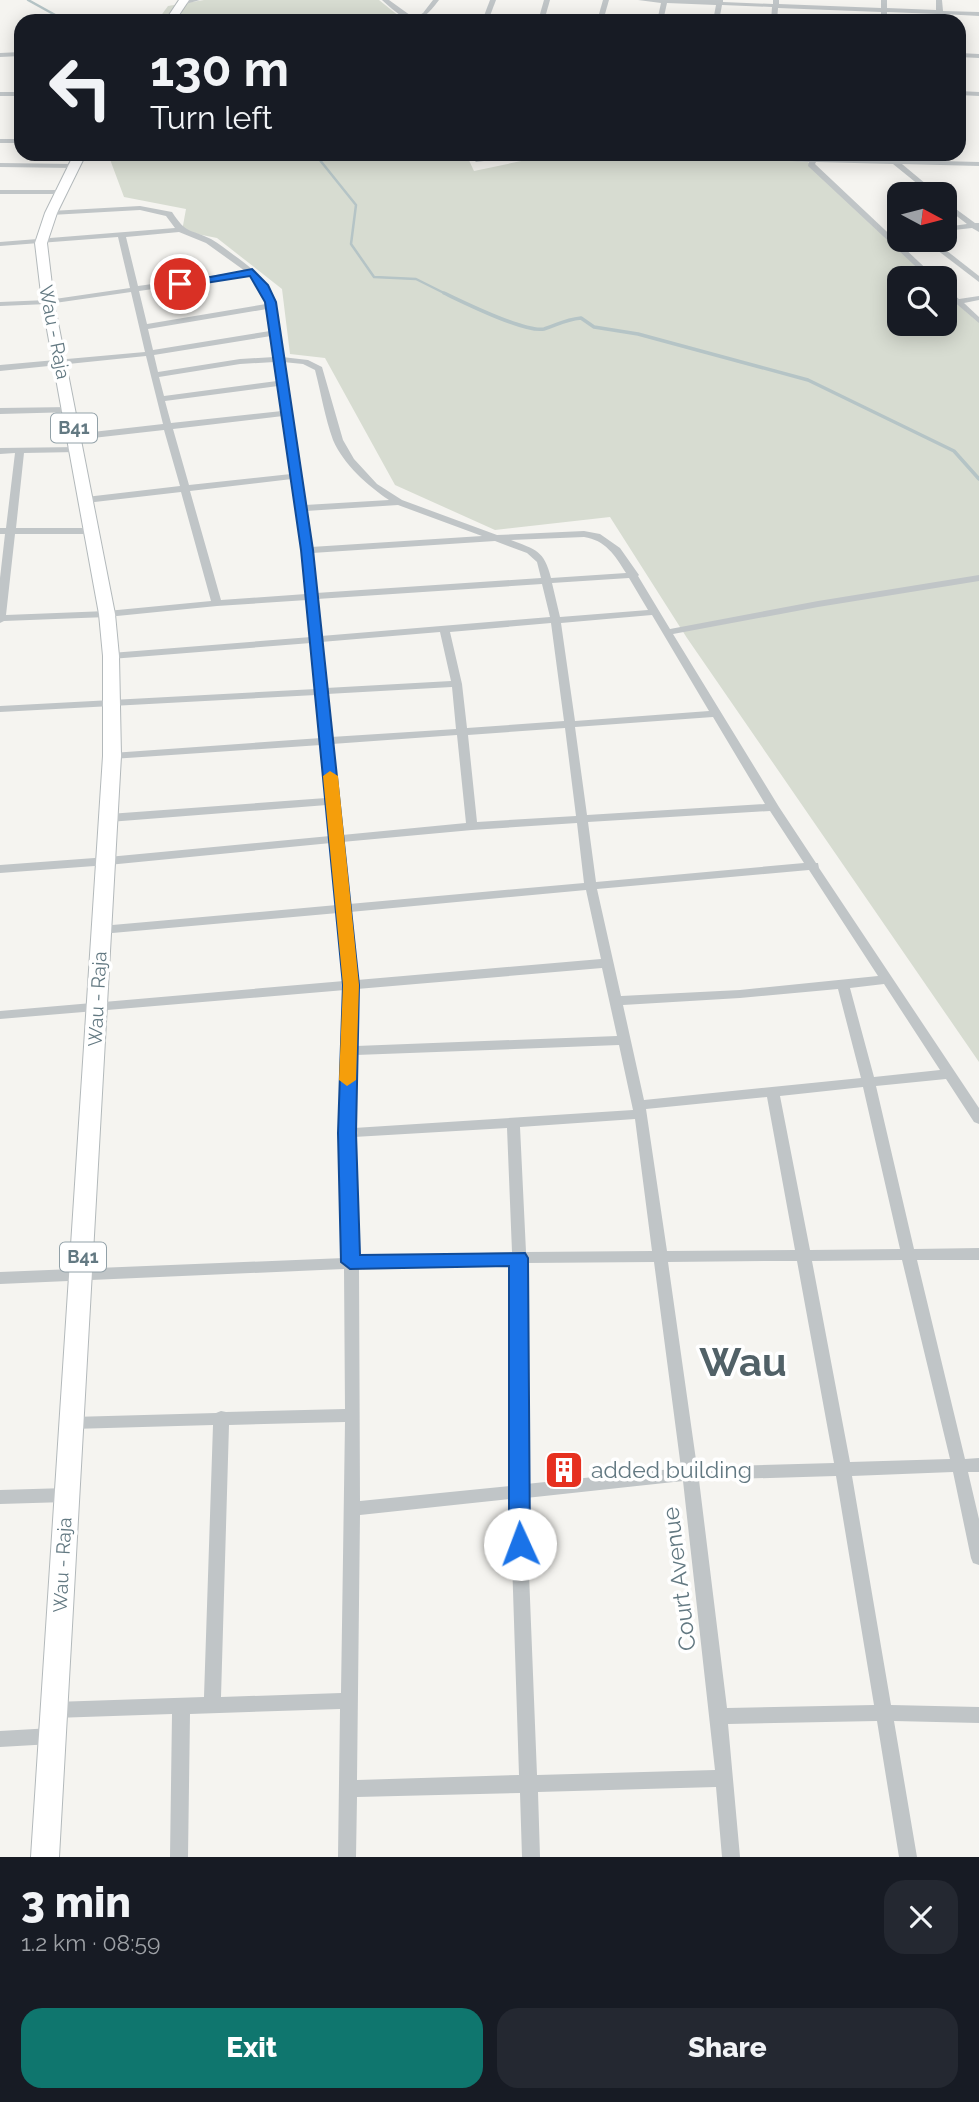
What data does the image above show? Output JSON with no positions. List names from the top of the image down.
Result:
{
  "streets": {
    "main road": ["Wau - Raja", "B41"],
    "street": ["Court Avenue"]
  },
  "districts": ["Wau"],
  "places": {
    "building": ["added building"]
  },
  "north": "right",
  "page": {
    "turn": ["130 m", "Turn left"],
    "heading": ["3 min", "1.2 km · 08:59"],
    "buttons": ["Exit", "Share"]
  }
}
